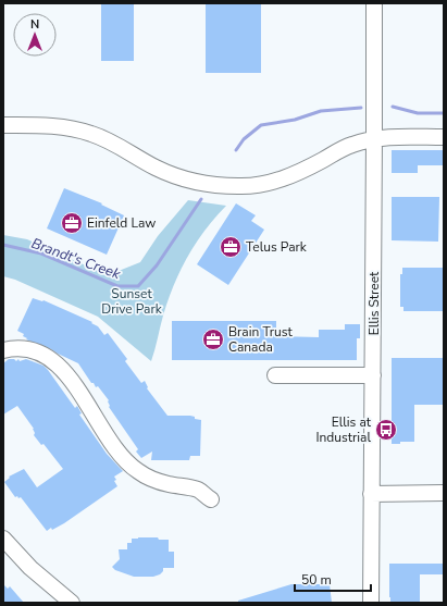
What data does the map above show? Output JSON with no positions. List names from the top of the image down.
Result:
{
  "streets": {
    "street": ["Ellis Street"]
  },
  "water": ["Brandt's Creek"],
  "parks": ["Sunset Drive Park"],
  "places": {
    "office": ["Einfeld Law", "Telus Park", "Brain Trust Canada"],
    "bus stop": ["Ellis at Industrial"]
  },
  "scale_bar": "50 m",
  "north": "top"
}
